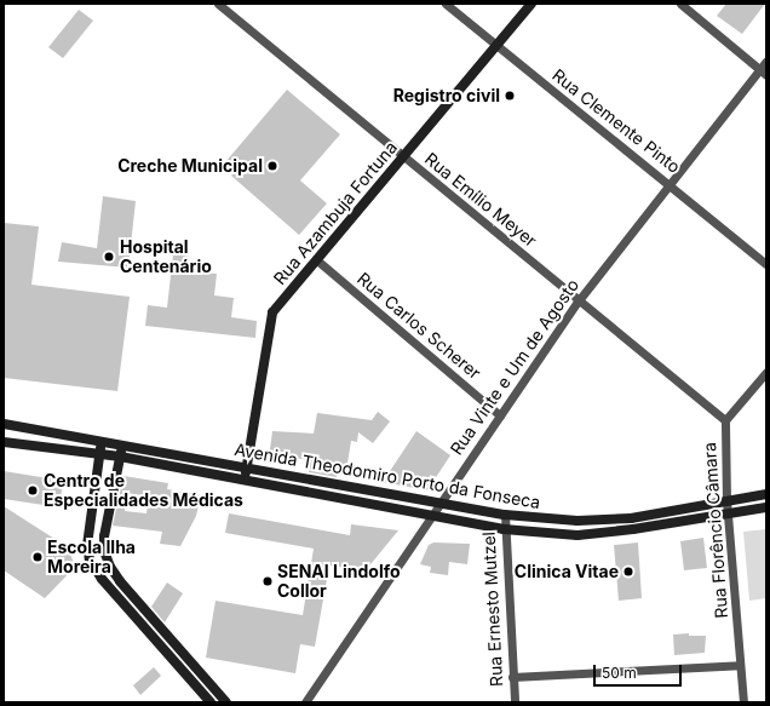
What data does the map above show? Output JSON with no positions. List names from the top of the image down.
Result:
{
  "streets": {
    "main road": ["Rua Azambuja Fortuna", "Avenida Theodomiro Porto da Fonseca"],
    "street": [
      "Rua Clemente Pinto",
      "Rua Emílio Meyer",
      "Rua Carlos Scherer",
      "Rua Vinte e Um de Agosto",
      "Rua Florêncio Câmara",
      "Rua Ernesto Mutzel"
    ]
  },
  "crossings": [
    ["Rua Clemente Pinto", "Rua Azambuja Fortuna"],
    ["Rua Clemente Pinto", "Rua Vinte e Um de Agosto"],
    ["Rua Emílio Meyer", "Rua Azambuja Fortuna"],
    ["Rua Emílio Meyer", "Rua Vinte e Um de Agosto"],
    ["Rua Emílio Meyer", "Rua Florêncio Câmara"],
    ["Rua Azambuja Fortuna", "Rua Carlos Scherer"],
    ["Rua Azambuja Fortuna", "Avenida Theodomiro Porto da Fonseca"],
    ["Rua Carlos Scherer", "Rua Vinte e Um de Agosto"],
    ["Rua Vinte e Um de Agosto", "Avenida Theodomiro Porto da Fonseca"],
    ["Avenida Theodomiro Porto da Fonseca", "Rua Florêncio Câmara"],
    ["Avenida Theodomiro Porto da Fonseca", "Rua Ernesto Mutzel"]
  ],
  "places": [
    "Registro civil",
    "Creche Municipal",
    "Hospital Centenário",
    "Centro de Especialidades Médicas",
    "Escola Ilha Moreira",
    "Clinica Vitae",
    "SENAI Lindolfo Collor"
  ],
  "scale_bar": "50 m"
}
